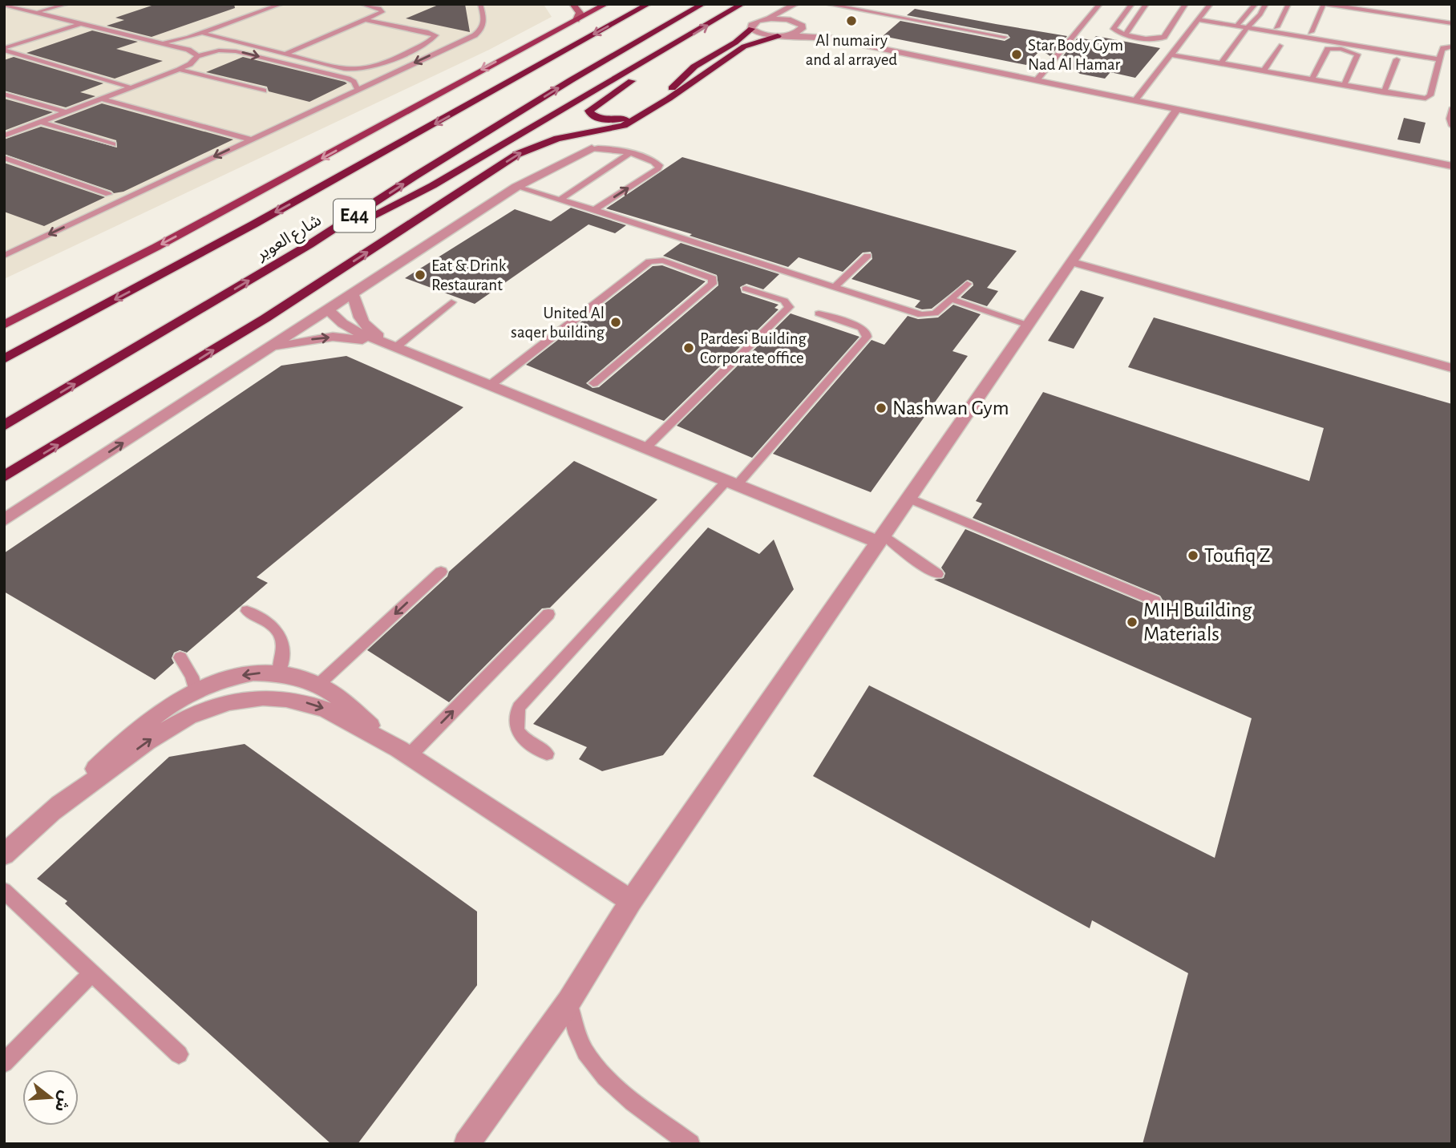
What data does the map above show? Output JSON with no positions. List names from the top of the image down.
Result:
{
  "streets": {
    "highway": ["E44", "شارع العوير"]
  },
  "places": [
    "Al numairy and al arrayed",
    "Star Body Gym Nad Al Hamar",
    "Eat & Drink Restaurant",
    "United Al saqer building",
    "Pardesi Building Corporate office",
    "Nashwan Gym",
    "Toufiq Z",
    "MIH Building Materials"
  ],
  "north": "right"
}
